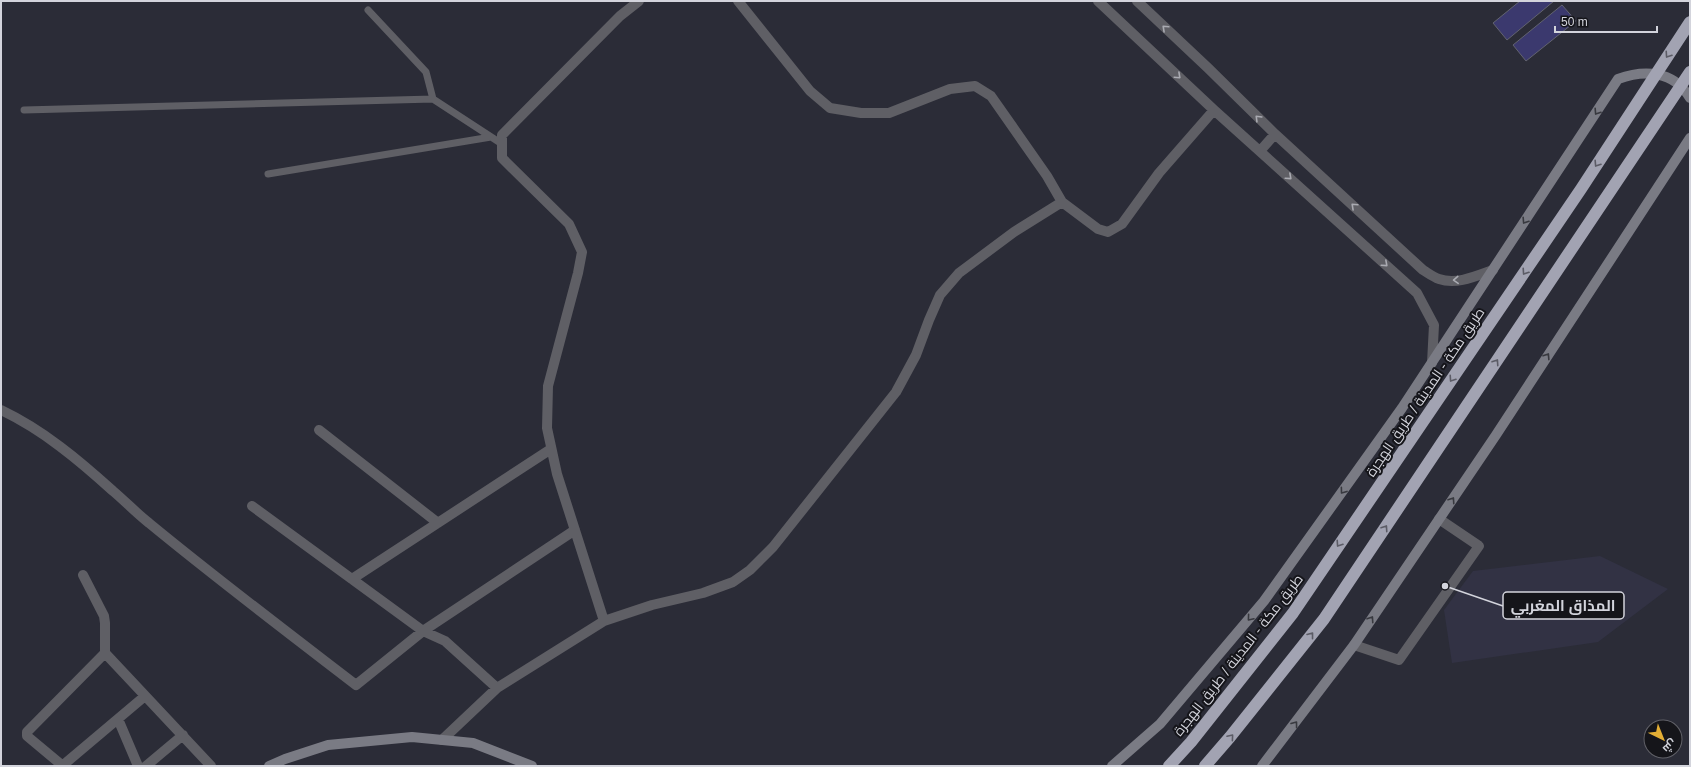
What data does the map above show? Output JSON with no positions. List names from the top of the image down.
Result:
{
  "streets": {
    "highway": ["طريق مكة - المدينة / طريق الهجرة"]
  },
  "places": ["المذاق المغربي"],
  "scale_bar": "50 m",
  "north": "bottom right"
}
